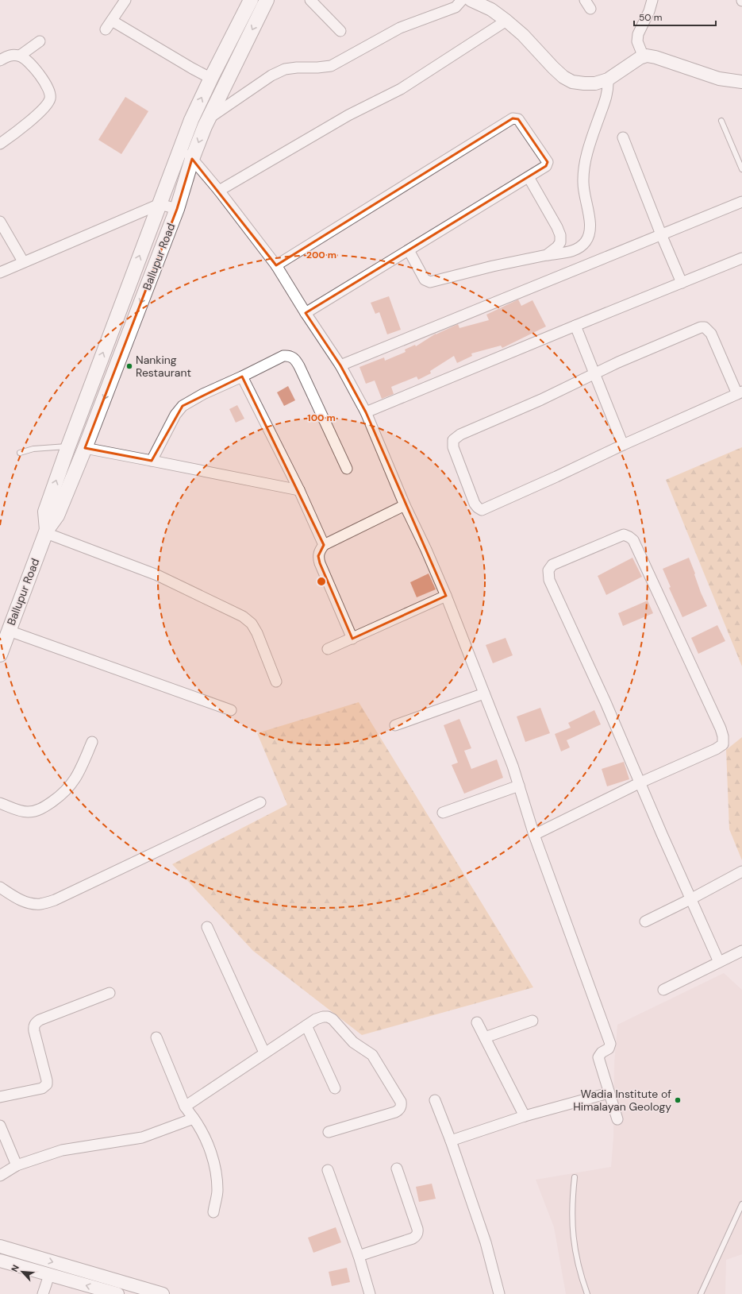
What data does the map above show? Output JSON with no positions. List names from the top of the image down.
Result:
{
  "streets": {
    "main road": ["Ballupur Road"]
  },
  "places": ["Nanking Restaurant", "Wadia Institute of Himalayan Geology"],
  "scale_bar": "50 m",
  "north": "top left",
  "rings": ["200 m", "100 m"]
}
